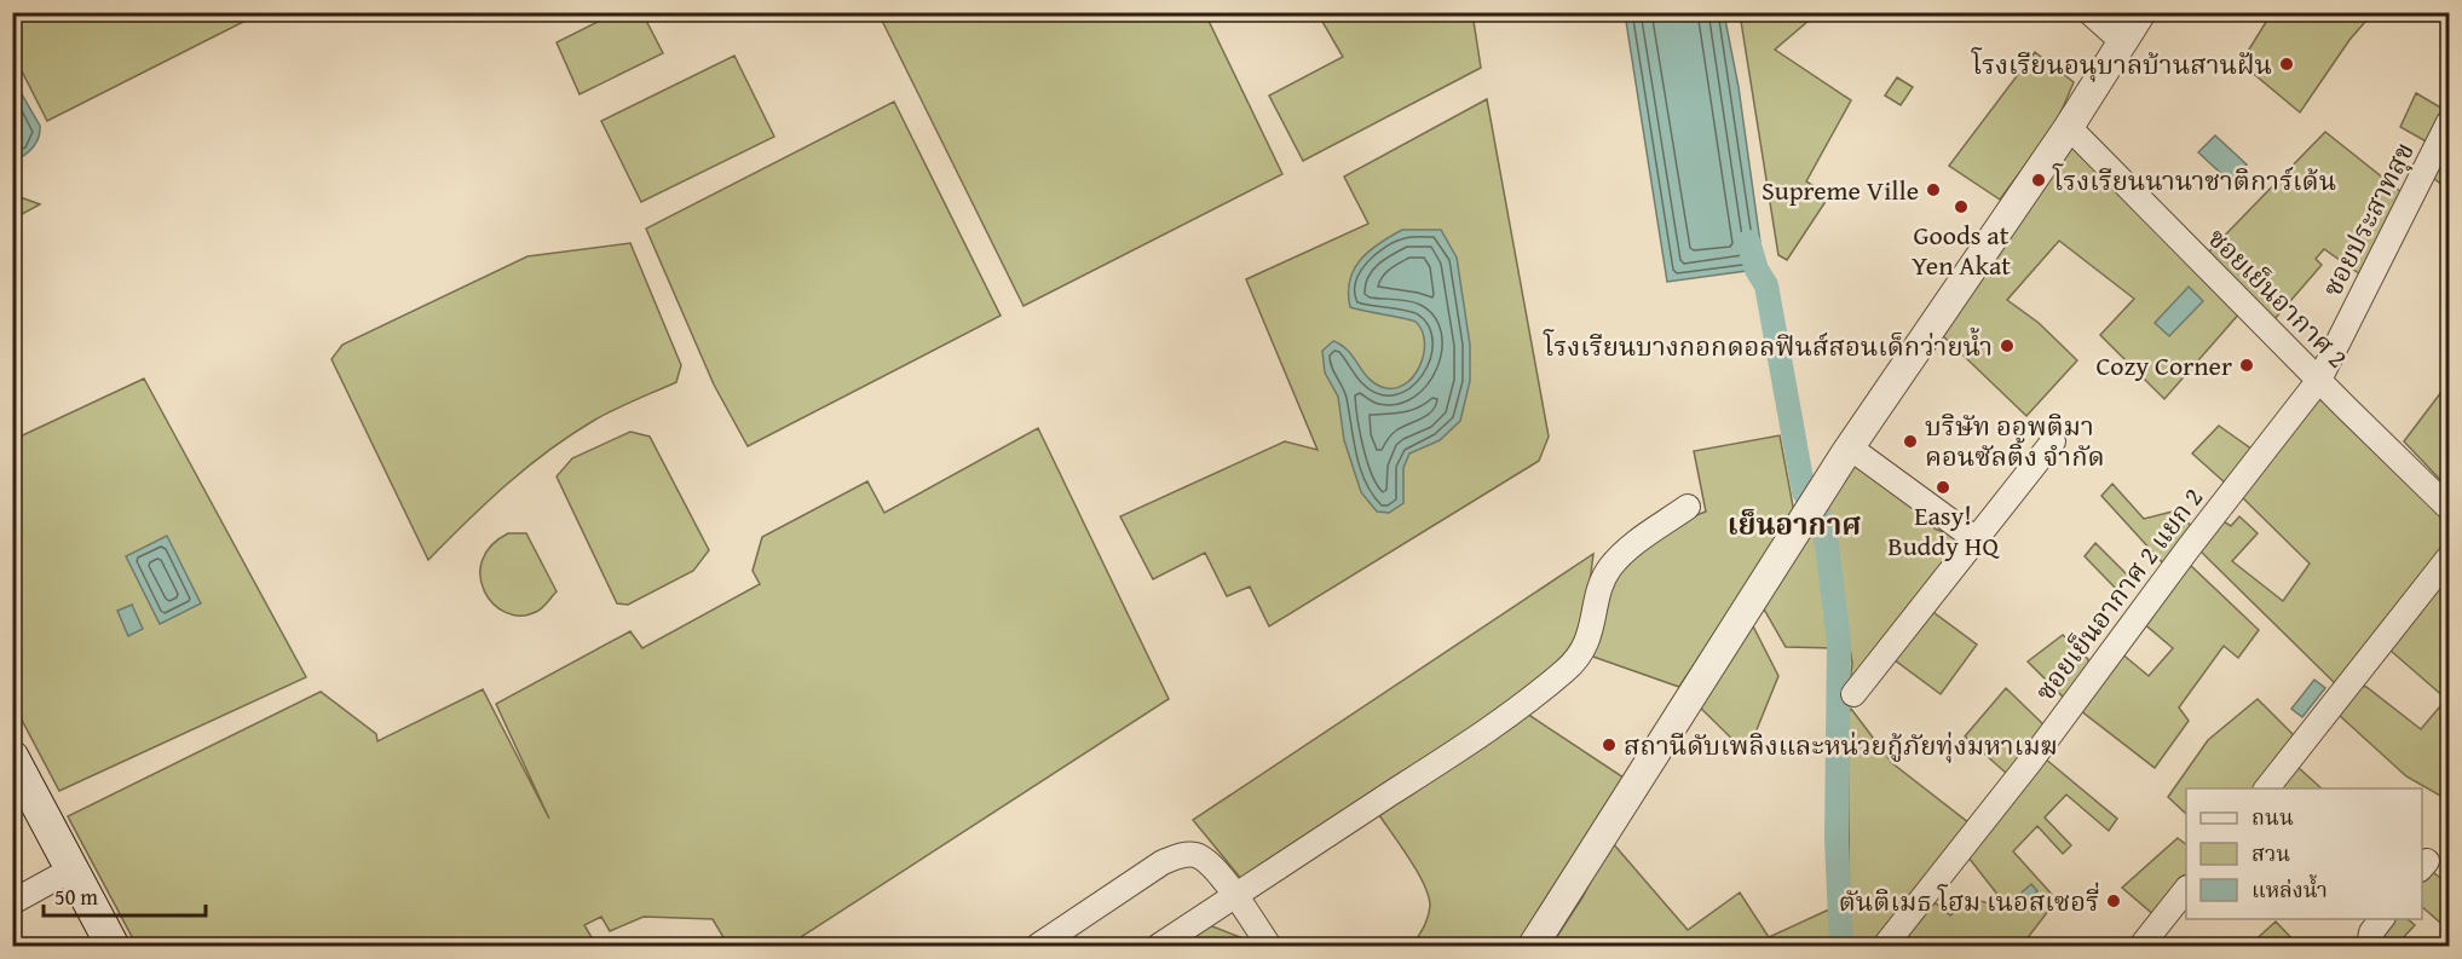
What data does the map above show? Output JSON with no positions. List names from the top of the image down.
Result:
{
  "streets": {
    "street": ["ซอยประสาทสุข", "ซอยเย็นอากาศ 2", "ซอยเย็นอากาศ 2 แยก 2"]
  },
  "crossings": [
    ["ซอยประสาทสุข", "ซอยเย็นอากาศ 2"],
    ["ซอยประสาทสุข", "ซอยเย็นอากาศ 2 แยก 2"],
    ["ซอยเย็นอากาศ 2", "ซอยเย็นอากาศ 2 แยก 2"]
  ],
  "districts": ["เย็นอากาศ"],
  "places": [
    "โรงเรียนอนุบาลบ้านสานฝัน",
    "โรงเรียนนานาชาติการ์เด้น",
    "Supreme Ville",
    "Goods at Yen Akat",
    "โรงเรียนบางกอกดอลฟินส์สอนเด็กว่ายน้ำ",
    "Cozy Corner",
    "บริษัท ออพติมา คอนซัลติ้ง จำกัด",
    "Easy! Buddy HQ",
    "สถานีดับเพลิงและหน่วยกู้ภัยทุ่งมหาเมฆ",
    "ตันติเมธ โฮม เนอสเซอรี่"
  ],
  "legend": ["ถนน", "สวน", "แหล่งน้ำ"],
  "scale_bar": "50 m"
}
